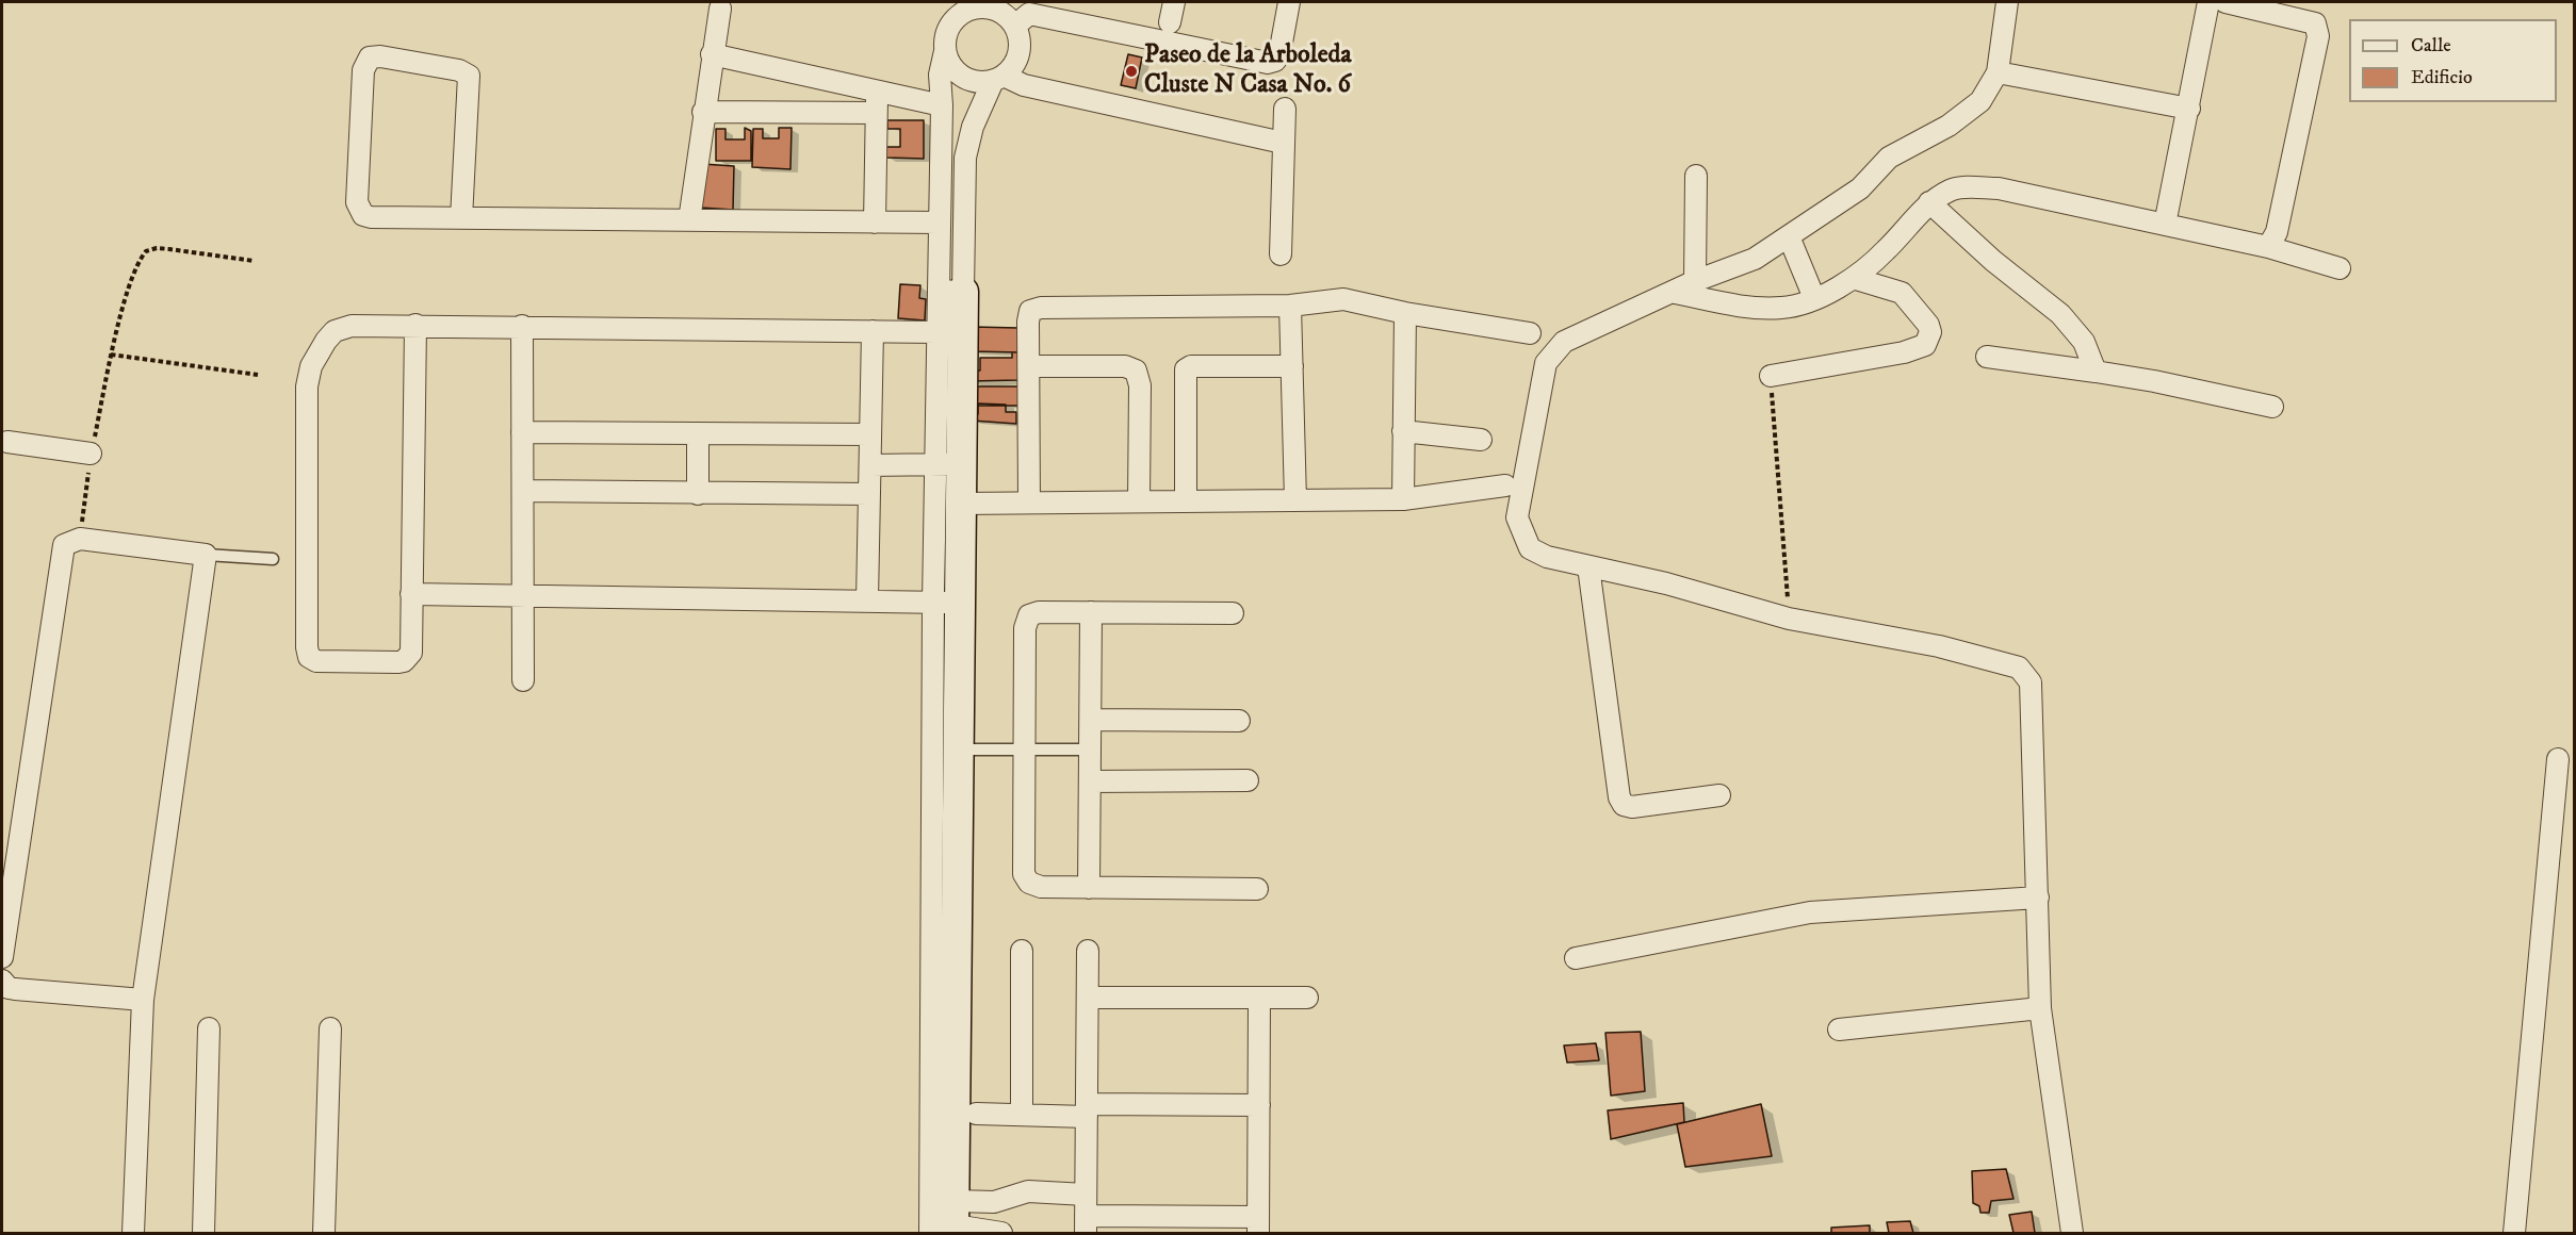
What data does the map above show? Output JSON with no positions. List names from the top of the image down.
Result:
{
  "places": ["Paseo de la Arboleda Cluste N Casa No. 6"],
  "legend": ["Calle", "Edificio"]
}
